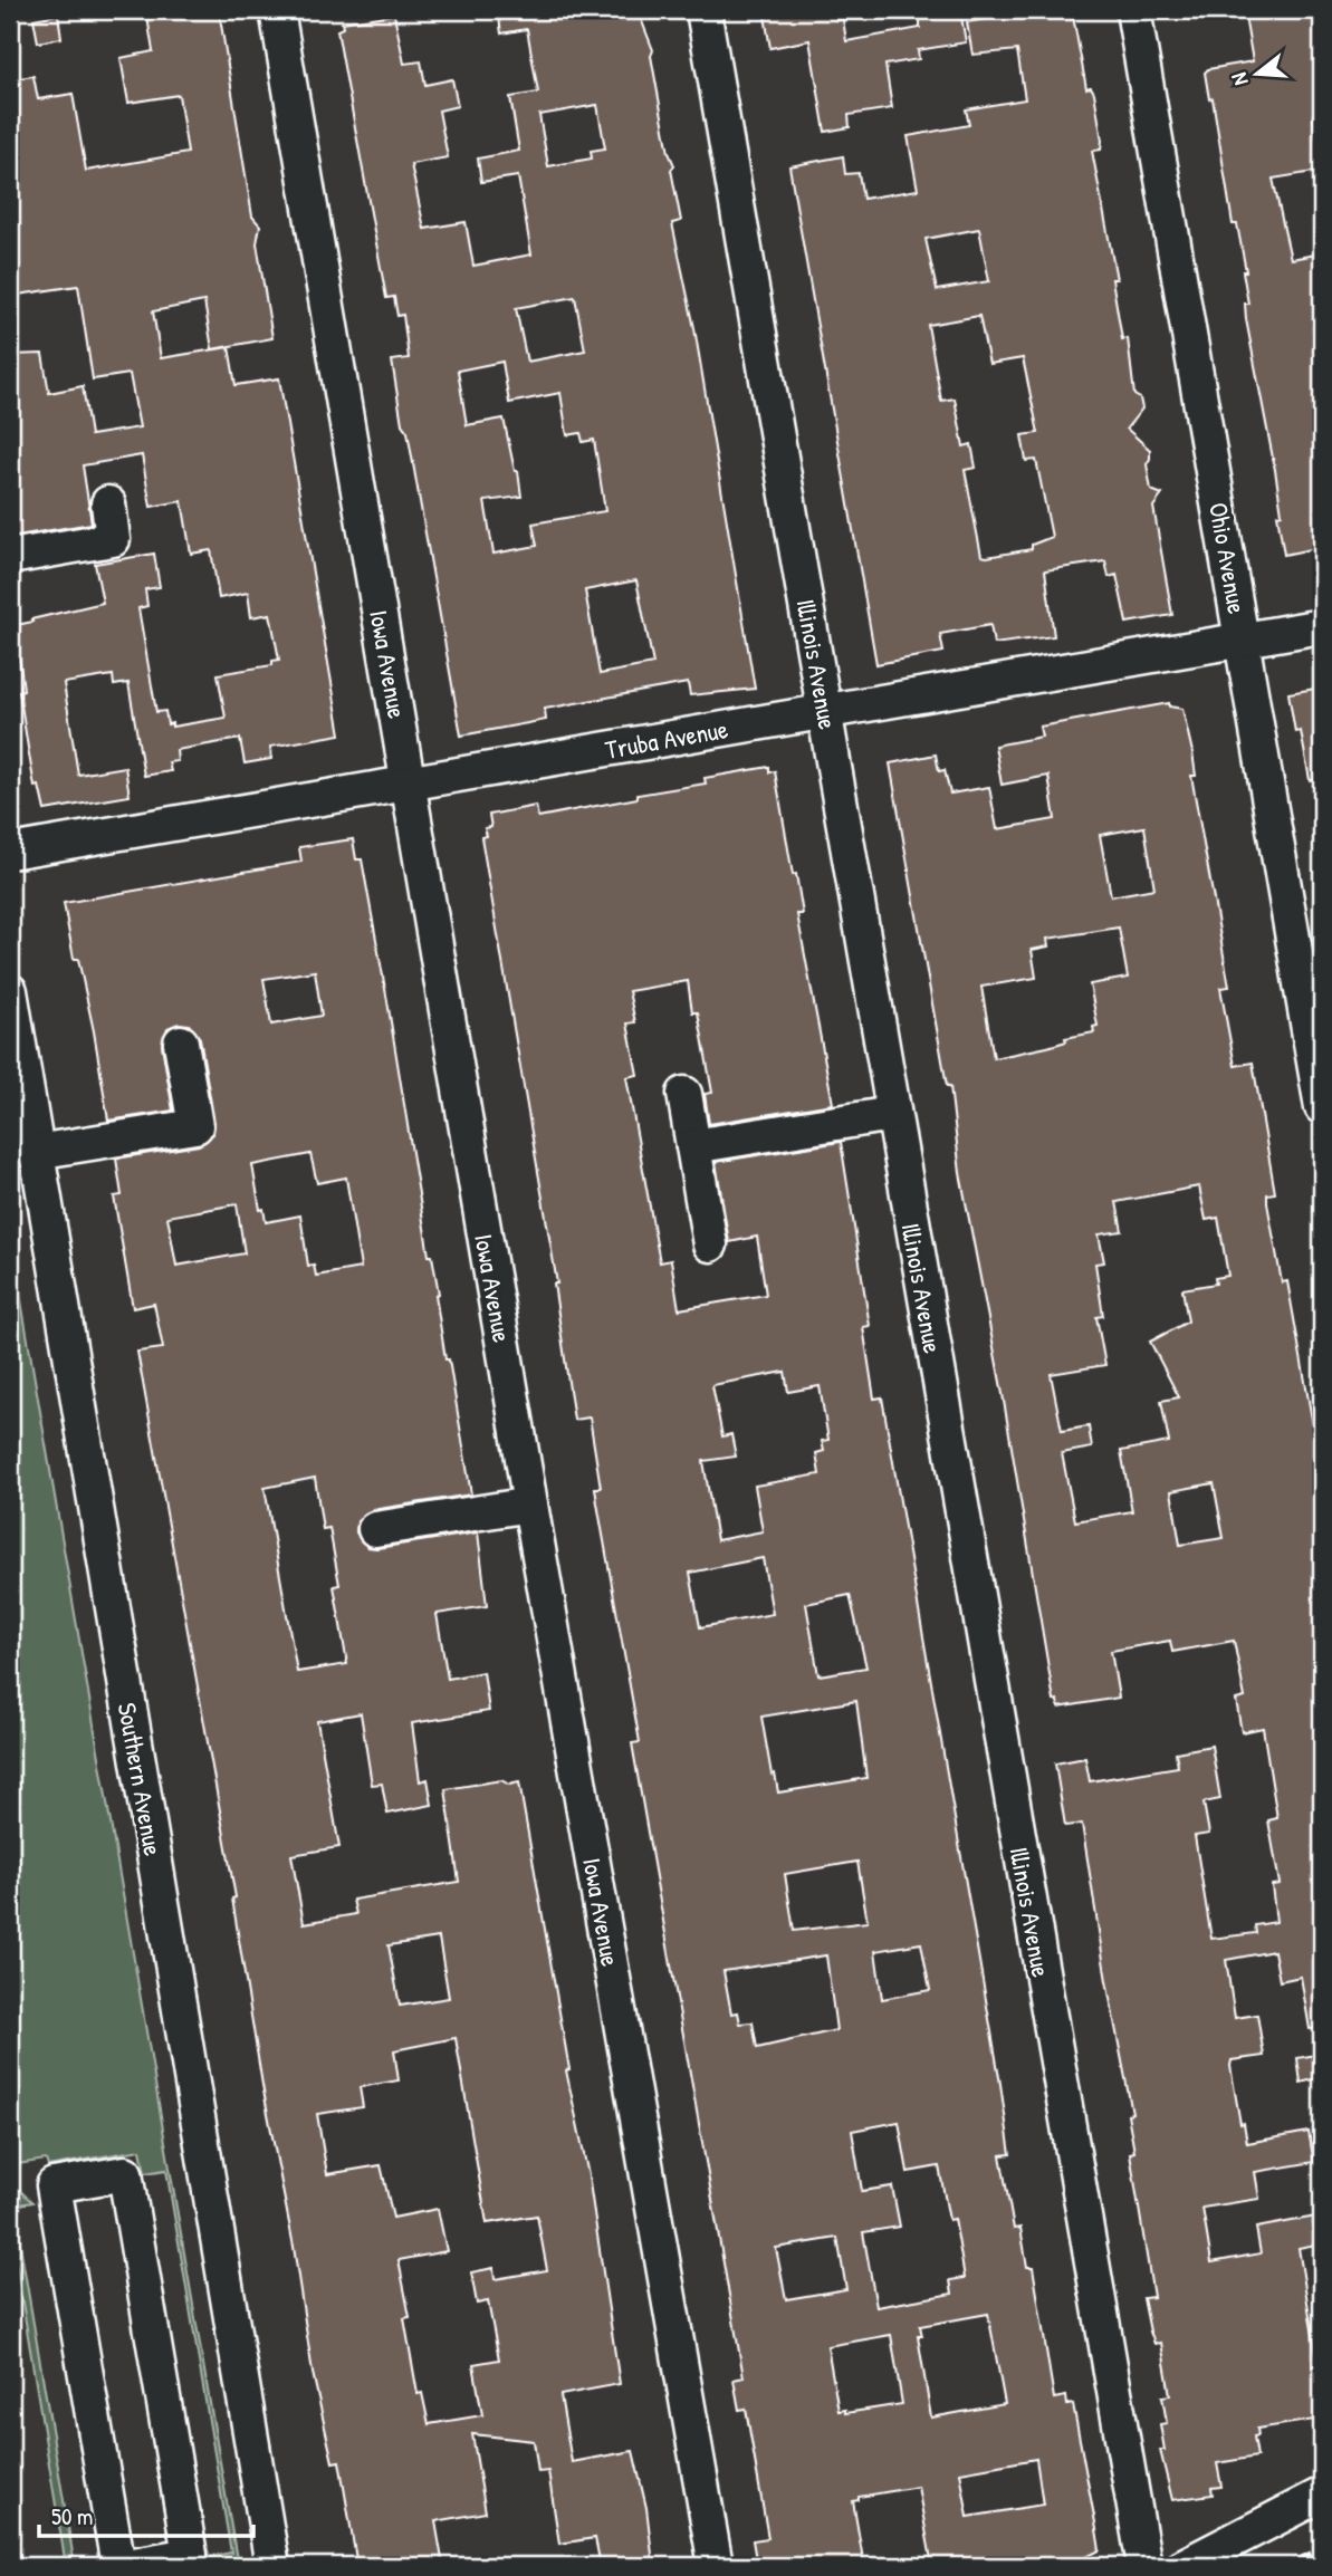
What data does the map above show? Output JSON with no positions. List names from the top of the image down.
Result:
{
  "streets": {
    "street": [
      "Ohio Avenue",
      "Iowa Avenue",
      "Illinois Avenue",
      "Truba Avenue",
      "Southern Avenue"
    ]
  },
  "crossings": [
    ["Ohio Avenue", "Truba Avenue"],
    ["Iowa Avenue", "Truba Avenue"],
    ["Illinois Avenue", "Truba Avenue"]
  ],
  "scale_bar": "50 m",
  "north": "left"
}
